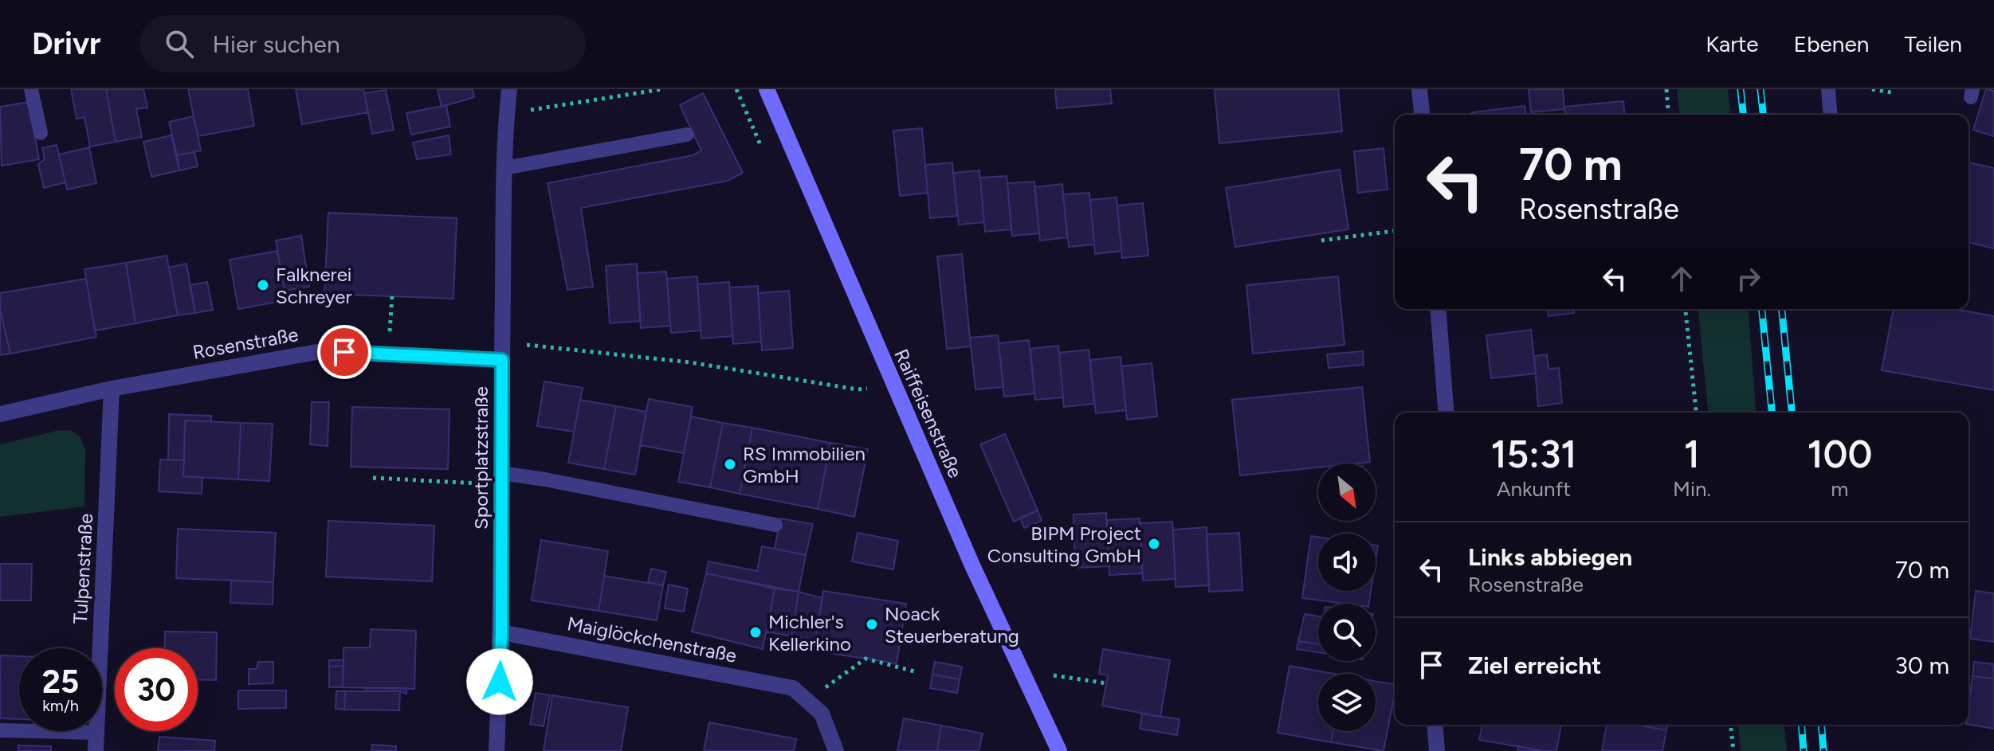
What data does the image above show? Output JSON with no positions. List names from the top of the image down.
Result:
{
  "streets": {
    "street": [
      "Rosenstraße",
      "Raiffeisenstraße",
      "Sportplatzstraße",
      "Tulpenstraße",
      "Maiglöckchenstraße"
    ]
  },
  "crossings": [
    ["Rosenstraße", "Sportplatzstraße"],
    ["Rosenstraße", "Tulpenstraße"],
    ["Sportplatzstraße", "Maiglöckchenstraße"]
  ],
  "places": [
    "Falknerei Schreyer",
    "RS Immobilien GmbH",
    "BIPM Project Consulting GmbH",
    "Noack Steuerberatung",
    "Michler's Kellerkino"
  ],
  "north": "bottom right",
  "page": {
    "header": "Drivr",
    "search": "Hier suchen",
    "nav": ["Karte", "Ebenen", "Teilen"],
    "turn": ["70 m", "Rosenstraße"],
    "eta": [
      "15:31",
      "Ankunft",
      "1",
      "Min.",
      "100",
      "m"
    ],
    "list": [
      {
        "name": "Links abbiegen",
        "note": "Rosenstraße",
        "value": "70 m"
      },
      {
        "name": "Ziel erreicht",
        "value": "30 m"
      }
    ],
    "speed": "25 km/h",
    "limit": "30"
  }
}
